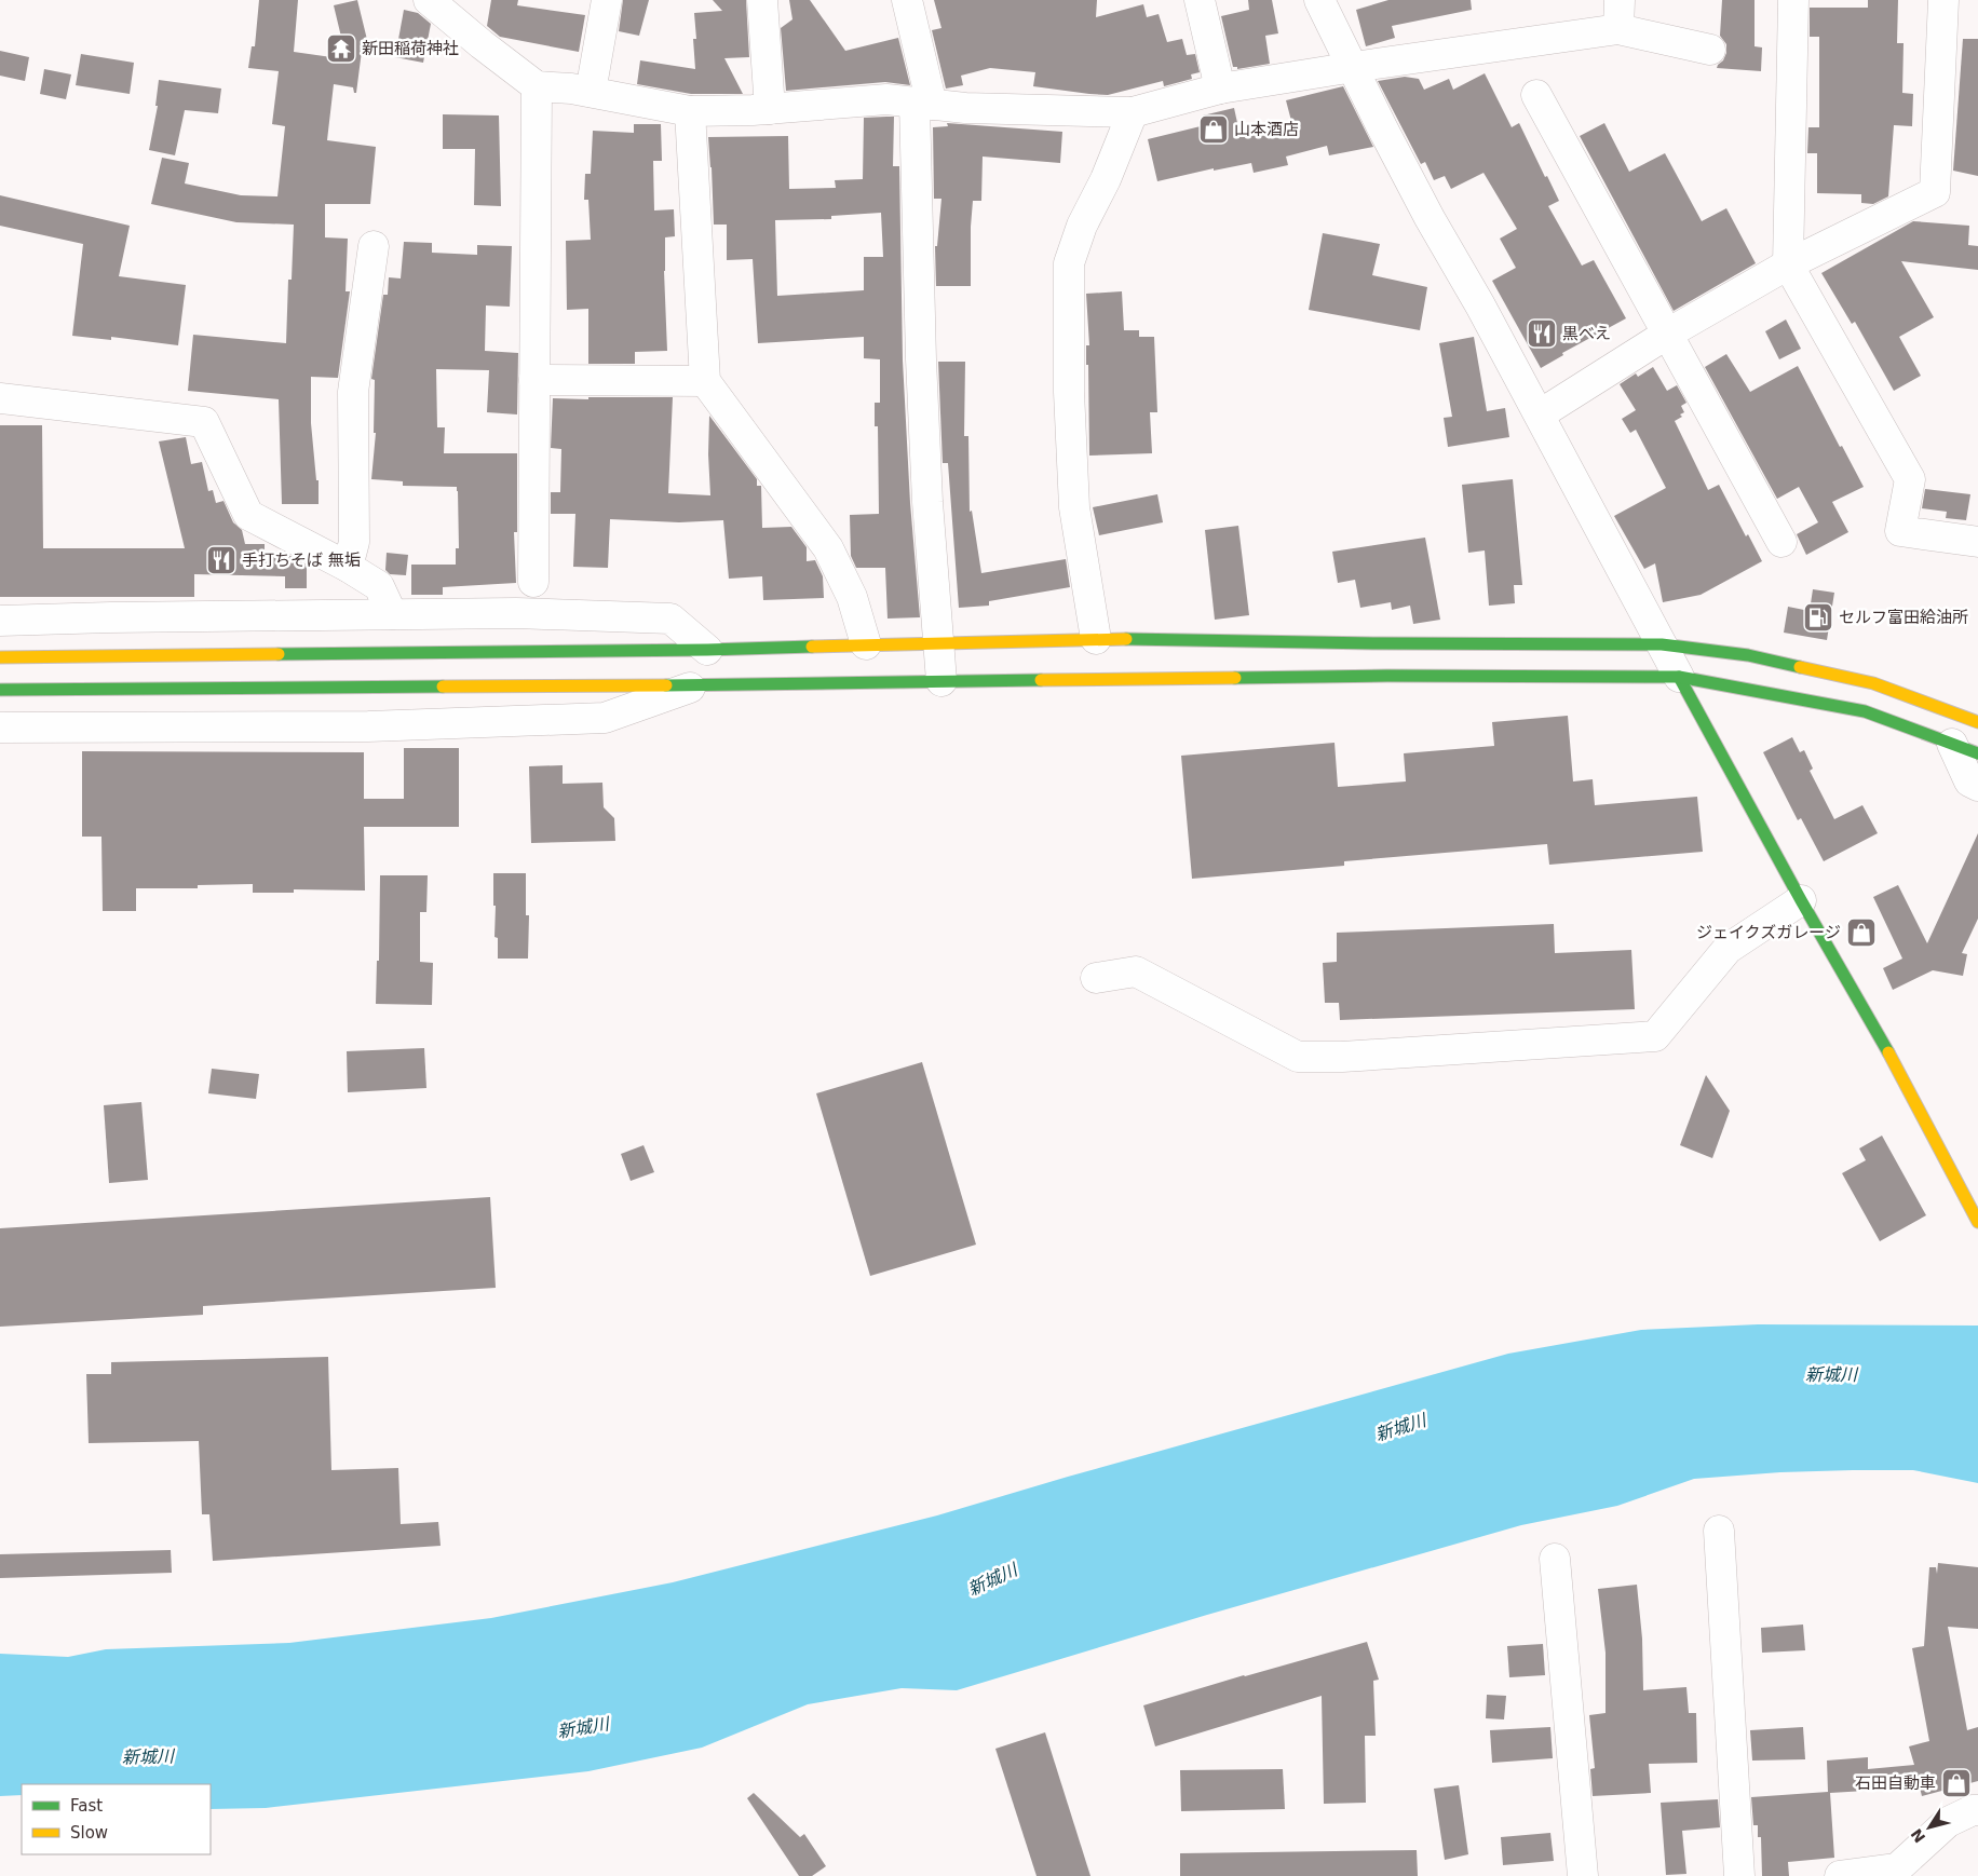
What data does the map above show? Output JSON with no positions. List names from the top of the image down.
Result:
{
  "water": ["新城川"],
  "places": {
    "temple": ["新田稲荷神社"],
    "shop": ["山本酒店", "ジェイクズガレージ", "石田自動車"],
    "restaurant": ["黒べえ", "手打ちそば 無垢"],
    "fuel station": ["セルフ富田給油所"]
  },
  "legend": ["Fast", "Slow"],
  "north": "bottom left"
}
